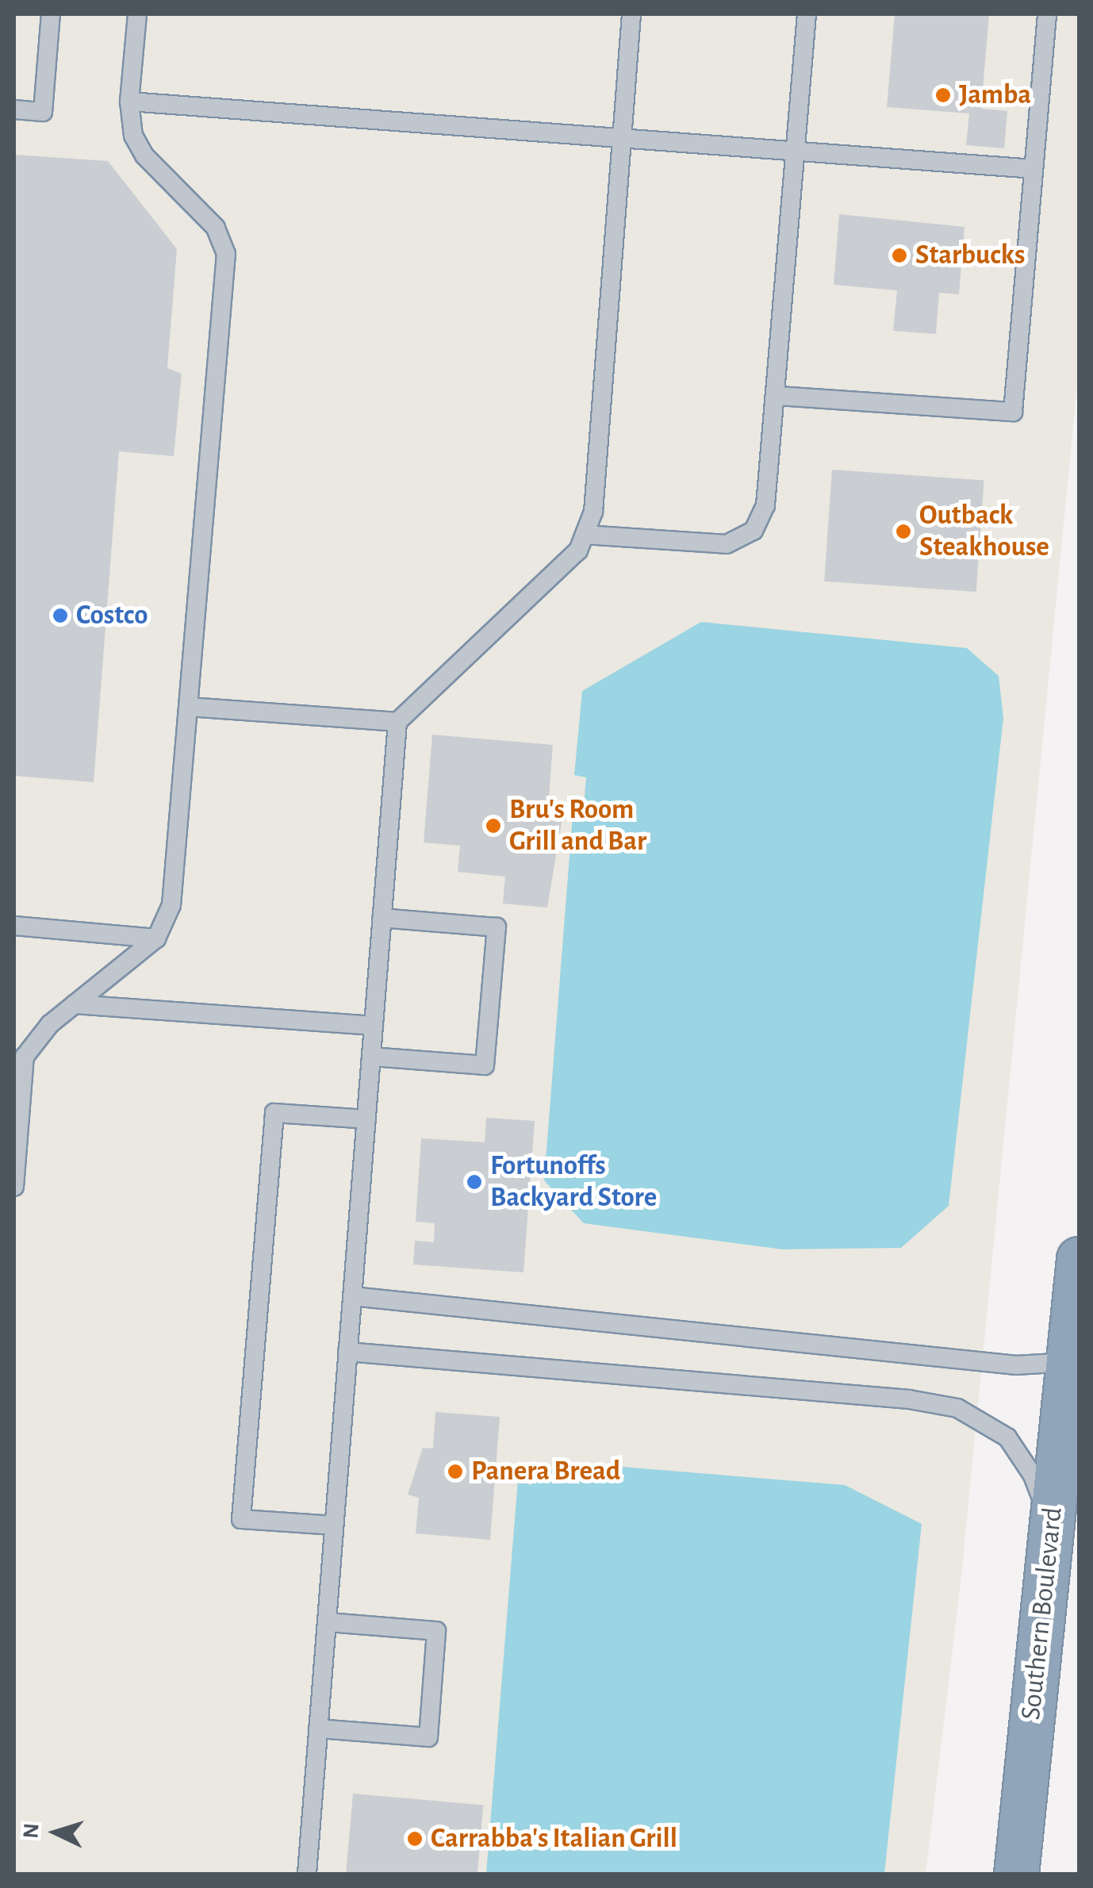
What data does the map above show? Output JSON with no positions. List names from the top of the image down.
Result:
{
  "streets": {
    "highway": ["Southern Boulevard"]
  },
  "places": [
    "Jamba",
    "Starbucks",
    "Outback Steakhouse",
    "Costco",
    "Bru's Room Grill and Bar",
    "Fortunoffs Backyard Store",
    "Panera Bread",
    "Carrabba's Italian Grill"
  ],
  "north": "left"
}
